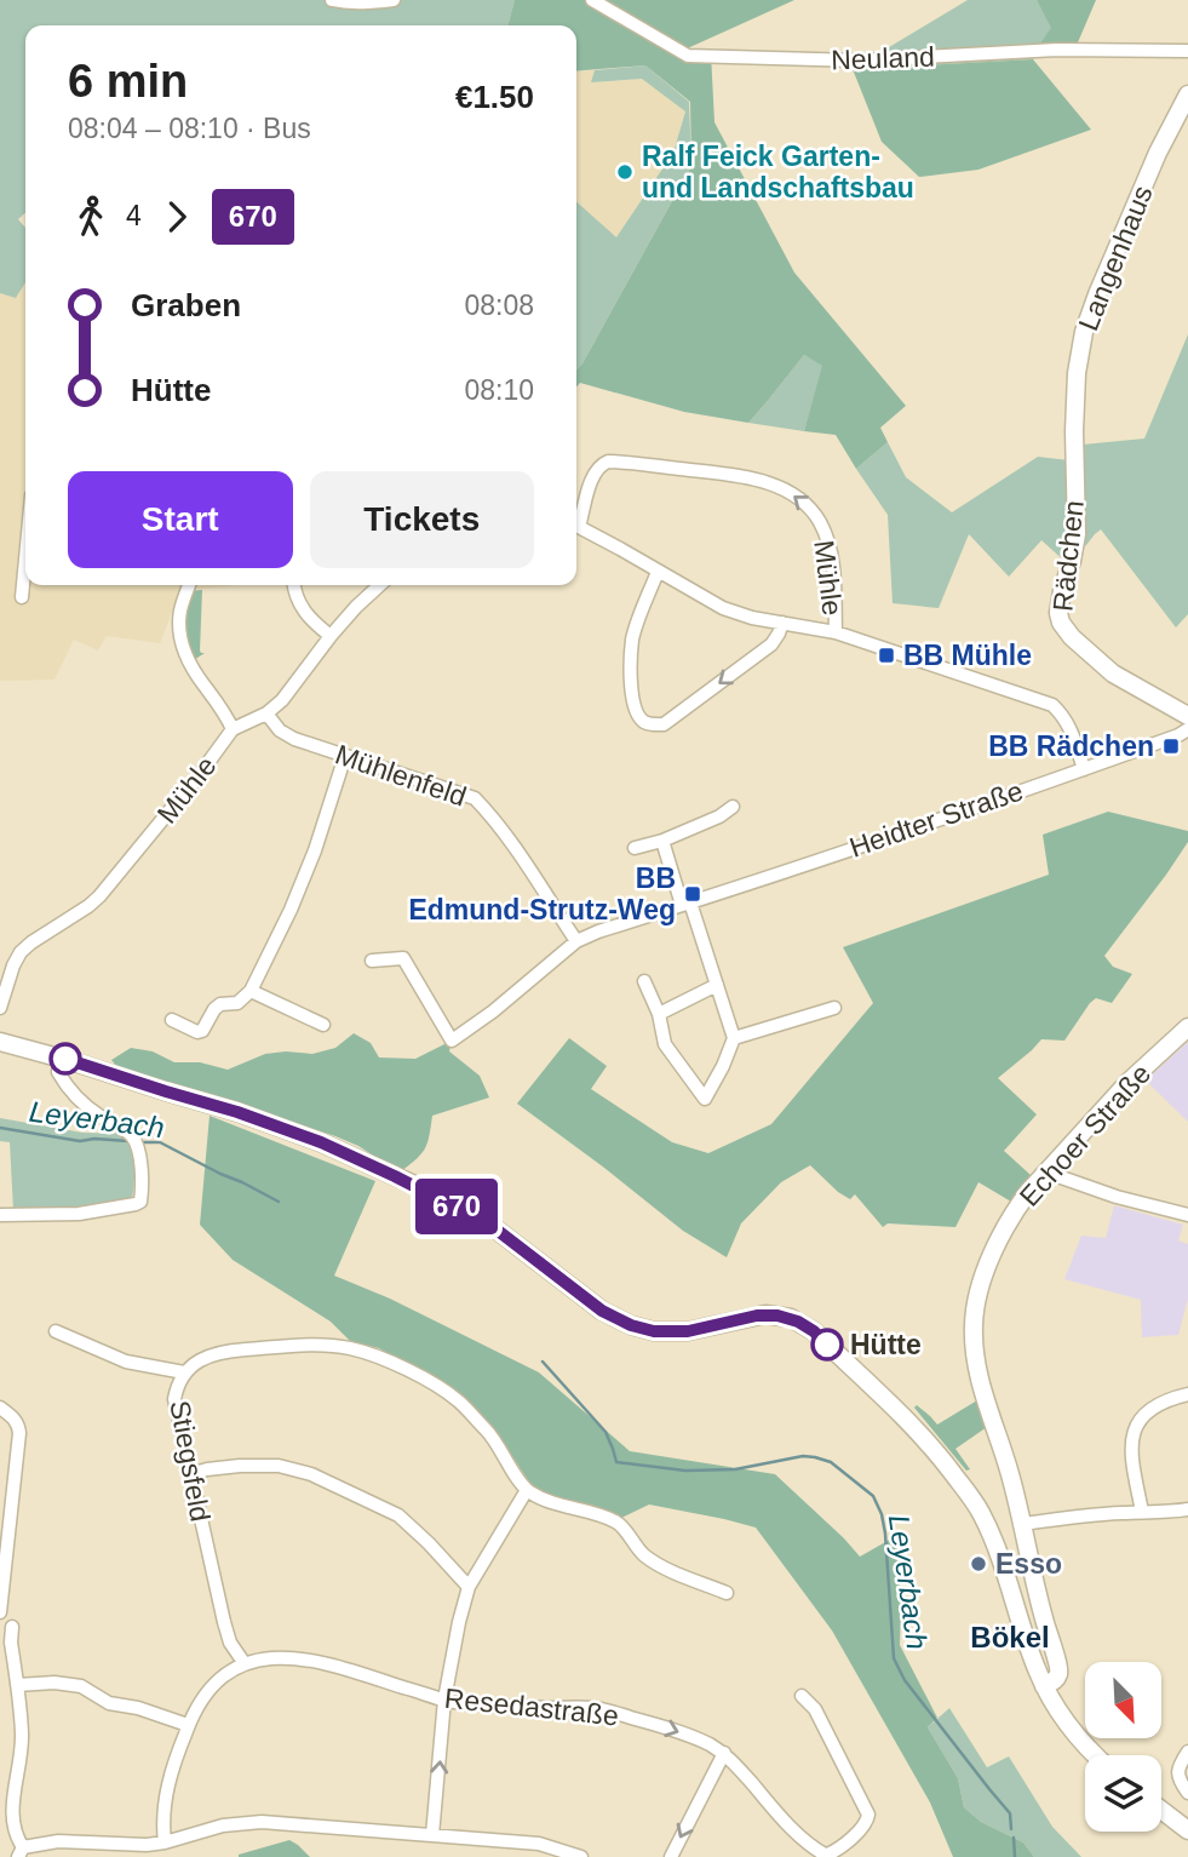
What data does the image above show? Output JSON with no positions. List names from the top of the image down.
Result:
{
  "streets": {
    "main road": ["Langenhaus", "Rädchen", "Echoer Straße"],
    "street": [
      "Neuland",
      "Mühle",
      "Mühlenfeld",
      "Heidter Straße",
      "Stiegsfeld",
      "Resedastraße"
    ]
  },
  "crossings": [
    ["Langenhaus", "Rädchen"],
    ["Mühle", "Mühlenfeld"],
    ["Mühle", "Heidter Straße"],
    ["Mühlenfeld", "Heidter Straße"],
    ["Stiegsfeld", "Resedastraße"]
  ],
  "one_way": ["Resedastraße"],
  "districts": ["Bökel"],
  "water": ["Leyerbach"],
  "places": {
    "other": ["Ralf Feick Garten- und Landschaftsbau", "Hütte", "Esso"],
    "transit": ["BB Mühle", "BB Rädchen", "BB Edmund-Strutz-Weg"]
  },
  "lines": ["bus line 670"],
  "north": "bottom right",
  "page": {
    "on_map": "670",
    "heading": ["6 min", "08:04 – 08:10 · Bus", "€1.50"],
    "legs": ["4", "670"],
    "list": [
      {
        "name": "Graben",
        "value": "08:08"
      },
      {
        "name": "Hütte",
        "value": "08:10"
      }
    ],
    "buttons": ["Start", "Tickets"]
  }
}
